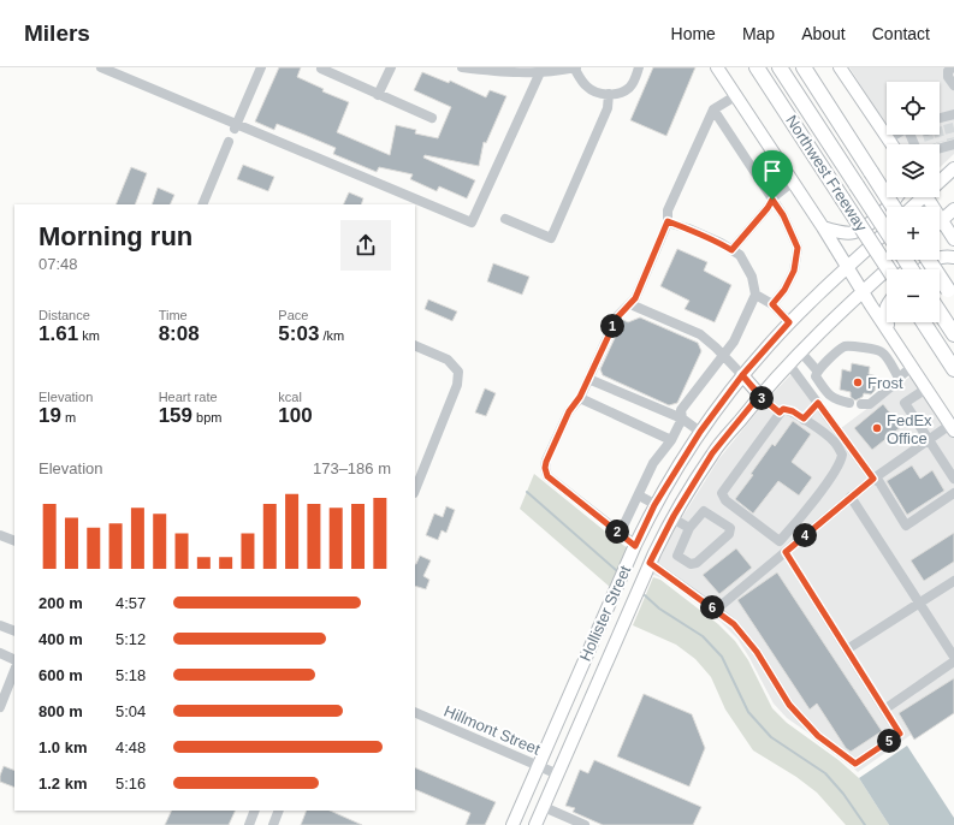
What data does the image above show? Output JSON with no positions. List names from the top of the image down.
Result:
{
  "streets": {
    "highway": ["Northwest Freeway"],
    "main road": ["Hollister Street"],
    "street": ["Hillmont Street"]
  },
  "crossings": [
    ["Hollister Street", "Hillmont Street"]
  ],
  "places": ["Frost", "FedEx Office"],
  "page": {
    "header": "Milers",
    "nav": [
      "Home",
      "Map",
      "About",
      "Contact"
    ],
    "map_buttons": ["+", "−"],
    "heading": ["Morning run", "07:48"],
    "stats": [
      ["Distance", "1.61 km"],
      ["Time", "8:08"],
      ["Pace", "5:03 /km"],
      ["Elevation", "19 m"],
      ["Heart rate", "159 bpm"],
      ["kcal", "100"]
    ],
    "pins": [
      "1",
      "3",
      "2",
      "4",
      "6",
      "5"
    ],
    "chart": ["Elevation", "173–186 m"],
    "list": [
      {
        "name": "200 m",
        "note": "4:57"
      },
      {
        "name": "400 m",
        "note": "5:12"
      },
      {
        "name": "600 m",
        "note": "5:18"
      },
      {
        "name": "800 m",
        "note": "5:04"
      },
      {
        "name": "1.0 km",
        "note": "4:48"
      },
      {
        "name": "1.2 km",
        "note": "5:16"
      }
    ]
  }
}
